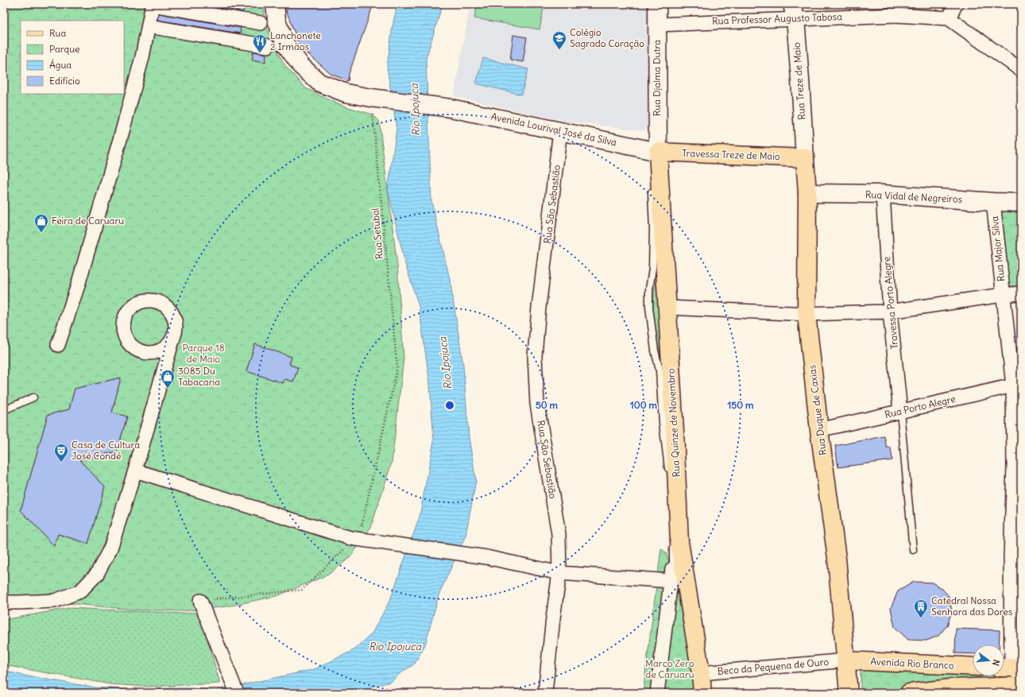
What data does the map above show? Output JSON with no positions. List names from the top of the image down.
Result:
{
  "streets": {
    "main road": [
      "Travessa Treze de Maio",
      "Rua Duque de Caxias",
      "Rua Quinze de Novembro",
      "Avenida Rio Branco"
    ],
    "street": [
      "Rua Professor Augusto Tabosa",
      "Rua Djalma Dutra",
      "Rua Treze de Maio",
      "Avenida Lourival José da Silva",
      "Rua Vidal de Negreiros",
      "Rua São Sebastião",
      "Rua Major Silva",
      "Travessa Porto Alegre",
      "Rua Porto Alegre",
      "Beco da Pequena de Ouro"
    ],
    "path": ["Rua Setubal"]
  },
  "crossings": [
    ["Rua Professor Augusto Tabosa", "Rua Djalma Dutra"],
    ["Rua Professor Augusto Tabosa", "Rua Treze de Maio"],
    ["Rua Djalma Dutra", "Avenida Lourival José da Silva"],
    ["Rua Djalma Dutra", "Travessa Treze de Maio"],
    ["Rua Djalma Dutra", "Rua Quinze de Novembro"],
    ["Rua Treze de Maio", "Travessa Treze de Maio"],
    ["Rua Treze de Maio", "Rua Duque de Caxias"],
    ["Avenida Lourival José da Silva", "Travessa Treze de Maio"],
    ["Avenida Lourival José da Silva", "Rua São Sebastião"],
    ["Avenida Lourival José da Silva", "Rua Setubal"],
    ["Avenida Lourival José da Silva", "Rua Quinze de Novembro"],
    ["Travessa Treze de Maio", "Rua Duque de Caxias"],
    ["Travessa Treze de Maio", "Rua Quinze de Novembro"],
    ["Rua Vidal de Negreiros", "Rua Major Silva"],
    ["Rua Vidal de Negreiros", "Travessa Porto Alegre"],
    ["Rua Vidal de Negreiros", "Rua Duque de Caxias"],
    ["Rua Major Silva", "Rua Porto Alegre"],
    ["Travessa Porto Alegre", "Rua Porto Alegre"],
    ["Rua Porto Alegre", "Rua Duque de Caxias"],
    ["Rua Duque de Caxias", "Avenida Rio Branco"],
    ["Rua Duque de Caxias", "Beco da Pequena de Ouro"],
    ["Rua Quinze de Novembro", "Beco da Pequena de Ouro"],
    ["Avenida Rio Branco", "Beco da Pequena de Ouro"]
  ],
  "water": ["Rio Ipojuca"],
  "parks": ["Parque 18 de Maio", "Marco Zero de Caruaru"],
  "places": {
    "school or university": ["Colégio Sagrado Coração"],
    "restaurant": ["Lanchonete 2 Irmãos"],
    "shop": ["Feira de Caruaru", "3085 Du Tabacaria"],
    "theatre": ["Casa de Cultura José Condé"],
    "building": ["Catedral Nossa Senhora das Dores"]
  },
  "legend": [
    "Rua",
    "Parque",
    "Água",
    "Edifício"
  ],
  "north": "right",
  "rings": ["50 m", "100 m", "150 m"]
}
